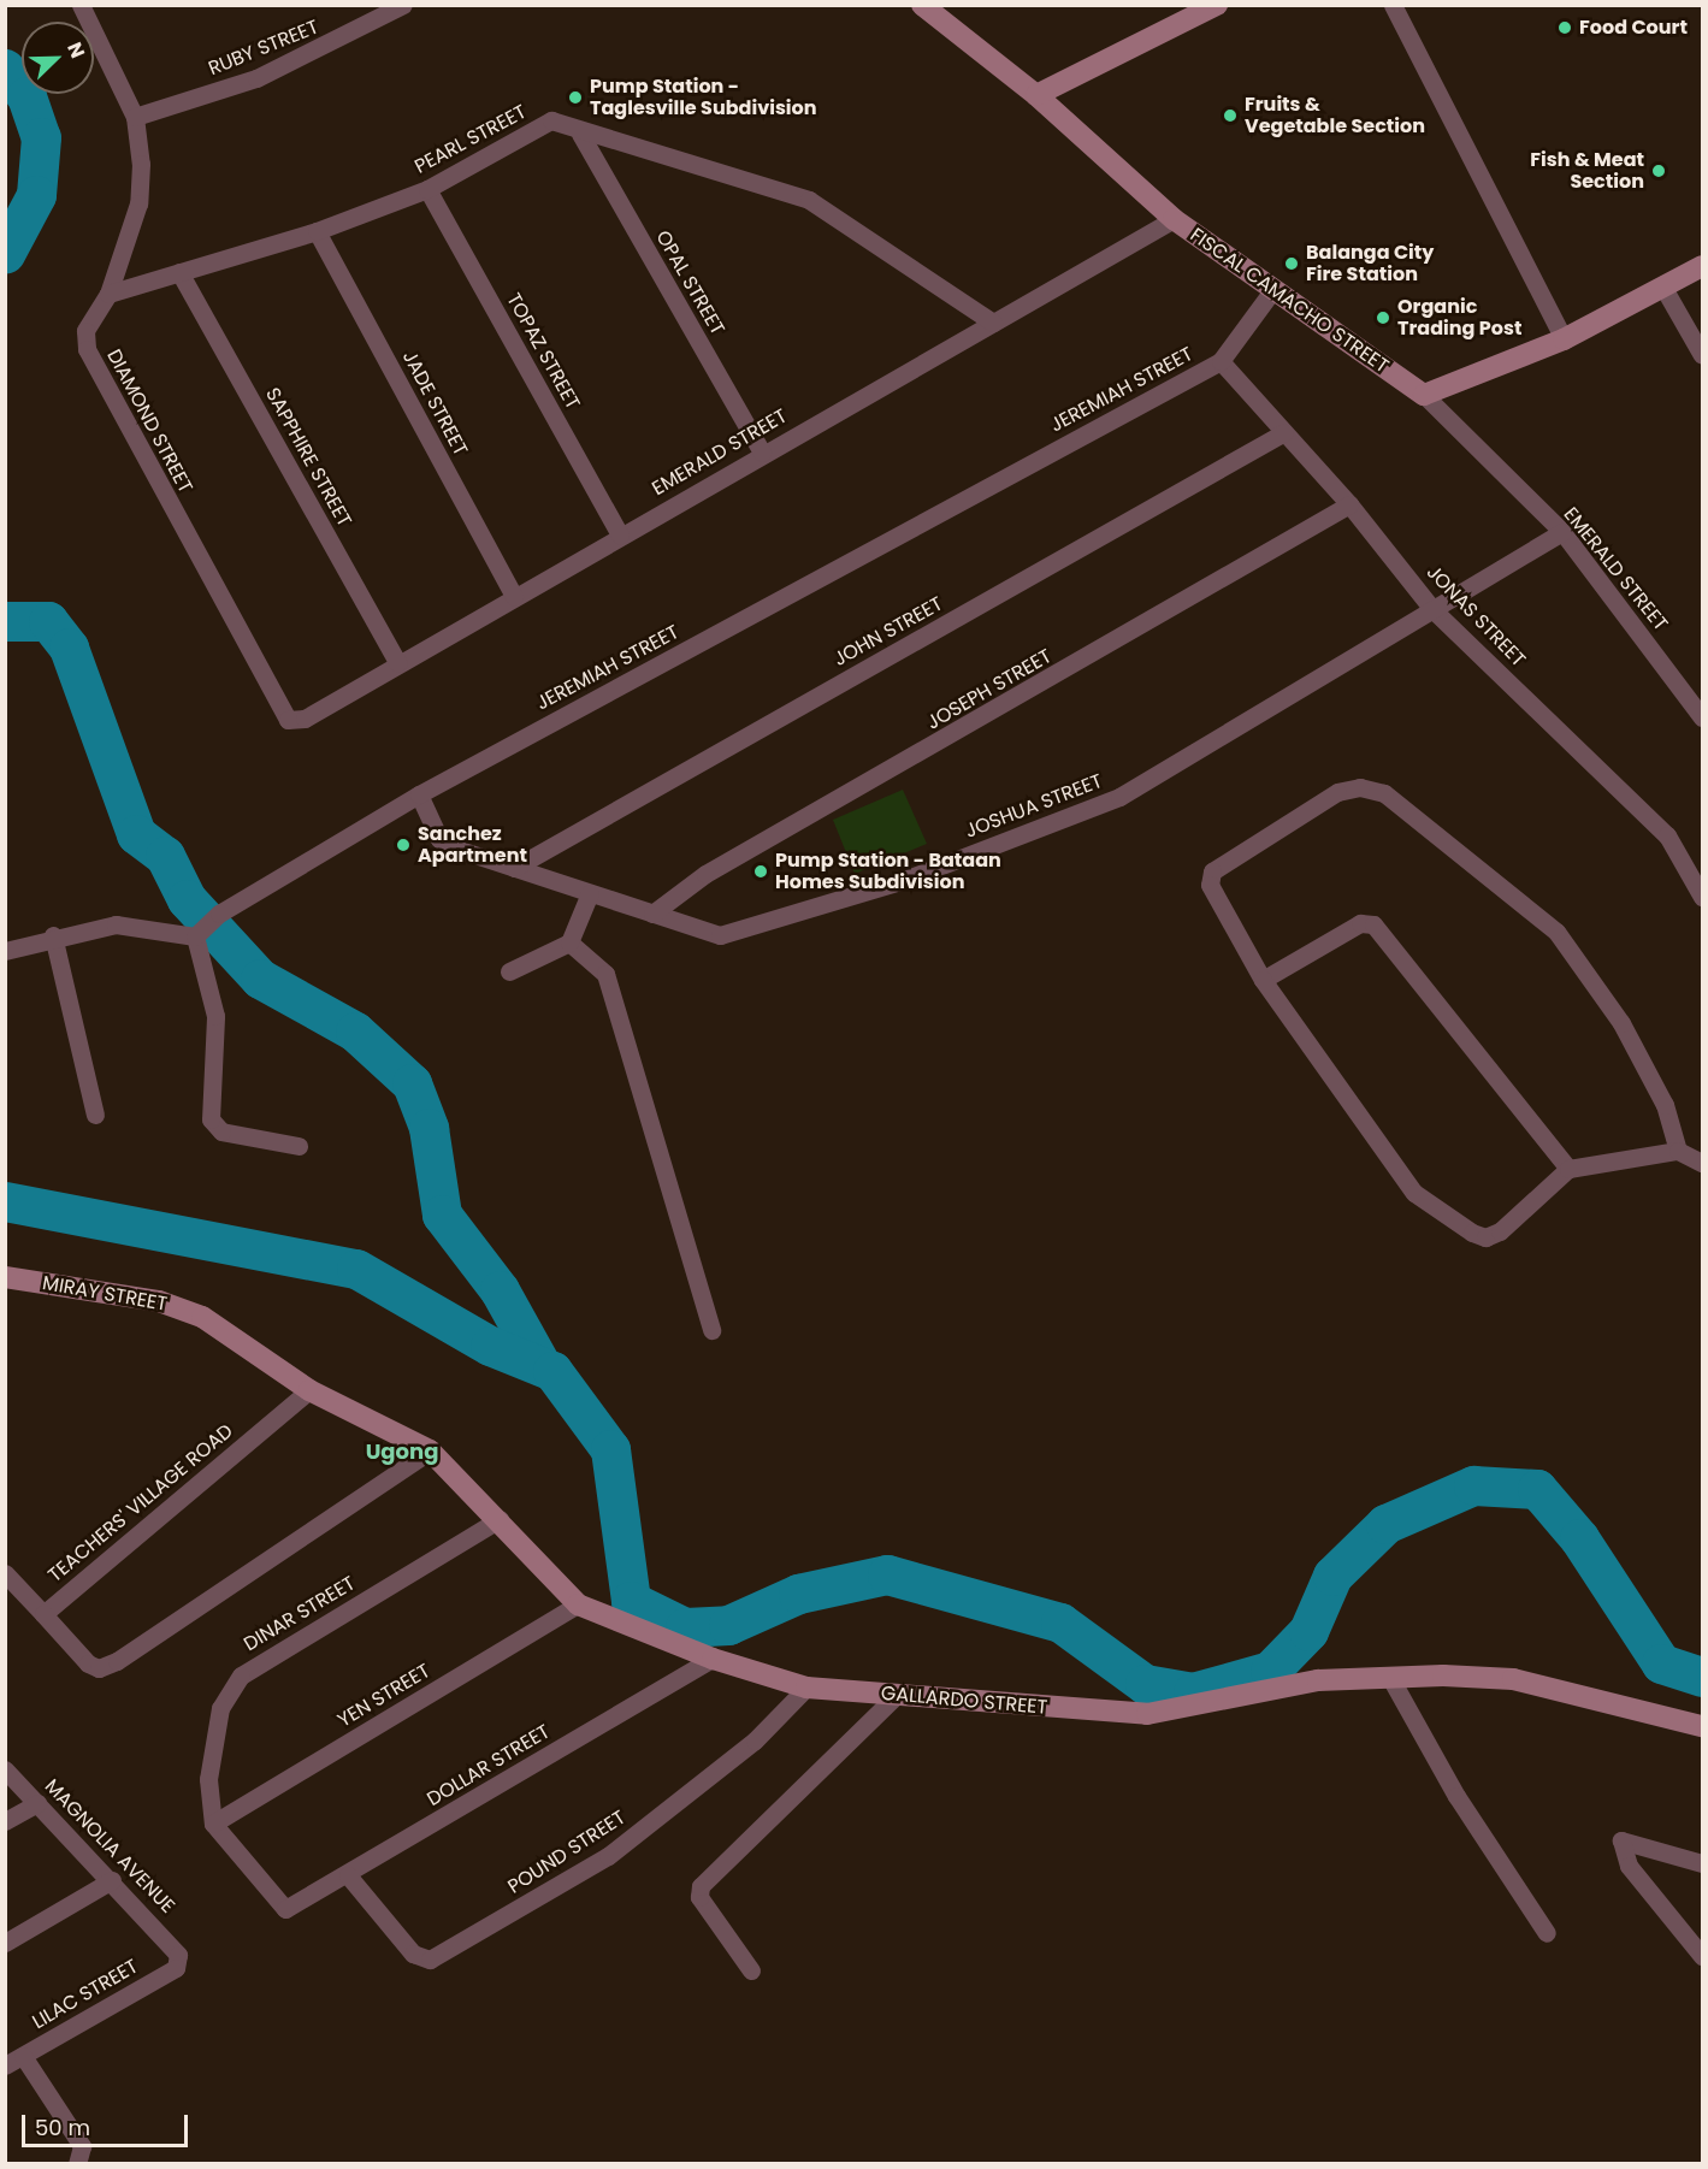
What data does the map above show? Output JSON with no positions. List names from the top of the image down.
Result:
{
  "streets": {
    "street": [
      "RUBY STREET",
      "PEARL STREET",
      "OPAL STREET",
      "FISCAL CAMACHO STREET",
      "TOPAZ STREET",
      "JEREMIAH STREET",
      "JADE STREET",
      "DIAMOND STREET",
      "EMERALD STREET",
      "SAPPHIRE STREET",
      "JONAS STREET",
      "JOHN STREET",
      "JOSEPH STREET",
      "JOSHUA STREET",
      "MIRAY STREET",
      "TEACHERS' VILLAGE ROAD",
      "DINAR STREET",
      "YEN STREET",
      "GALLARDO STREET",
      "DOLLAR STREET",
      "MAGNOLIA AVENUE",
      "POUND STREET",
      "LILAC STREET"
    ]
  },
  "crossings": [
    ["RUBY STREET", "DIAMOND STREET"],
    ["PEARL STREET", "OPAL STREET"],
    ["PEARL STREET", "TOPAZ STREET"],
    ["PEARL STREET", "JADE STREET"],
    ["PEARL STREET", "DIAMOND STREET"],
    ["PEARL STREET", "EMERALD STREET"],
    ["PEARL STREET", "SAPPHIRE STREET"],
    ["OPAL STREET", "EMERALD STREET"],
    ["FISCAL CAMACHO STREET", "JEREMIAH STREET"],
    ["FISCAL CAMACHO STREET", "EMERALD STREET"],
    ["TOPAZ STREET", "EMERALD STREET"],
    ["JEREMIAH STREET", "JONAS STREET"],
    ["JEREMIAH STREET", "JOSHUA STREET"],
    ["JADE STREET", "EMERALD STREET"],
    ["DIAMOND STREET", "EMERALD STREET"],
    ["EMERALD STREET", "SAPPHIRE STREET"],
    ["EMERALD STREET", "JOSHUA STREET"],
    ["JONAS STREET", "JOHN STREET"],
    ["JONAS STREET", "JOSEPH STREET"],
    ["JONAS STREET", "JOSHUA STREET"],
    ["JOHN STREET", "JOSHUA STREET"],
    ["JOSEPH STREET", "JOSHUA STREET"],
    ["MIRAY STREET", "TEACHERS' VILLAGE ROAD"],
    ["MIRAY STREET", "GALLARDO STREET"],
    ["TEACHERS' VILLAGE ROAD", "GALLARDO STREET"],
    ["DINAR STREET", "YEN STREET"],
    ["DINAR STREET", "GALLARDO STREET"],
    ["DINAR STREET", "DOLLAR STREET"],
    ["YEN STREET", "GALLARDO STREET"],
    ["YEN STREET", "DOLLAR STREET"],
    ["GALLARDO STREET", "DOLLAR STREET"],
    ["GALLARDO STREET", "POUND STREET"],
    ["DOLLAR STREET", "POUND STREET"],
    ["MAGNOLIA AVENUE", "LILAC STREET"]
  ],
  "districts": ["Ugong"],
  "places": [
    "Food Court",
    "Pump Station - Taglesville Subdivision",
    "Fruits & Vegetable Section",
    "Fish & Meat Section",
    "Balanga City Fire Station",
    "Organic Trading Post",
    "Sanchez Apartment",
    "Pump Station - Bataan Homes Subdivision"
  ],
  "scale_bar": "50 m",
  "north": "top right"
}
